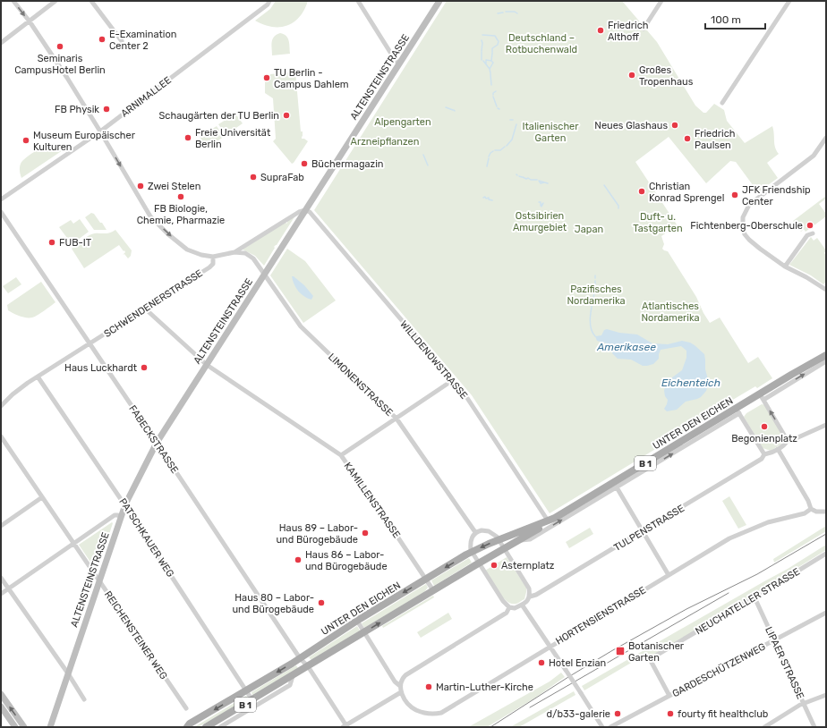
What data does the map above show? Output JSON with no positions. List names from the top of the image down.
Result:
{
  "streets": {
    "main road": ["ALTENSTEINSTRASSE", "UNTER DEN EICHEN", "B 1"],
    "street": [
      "ARNIMALLEE",
      "SCHWENDENERSTRASSE",
      "WILLDENOWSTRASSE",
      "LIMONENSTRASSE",
      "FABECKSTRASSE",
      "KAMILLENSTRASSE",
      "TULPENSTRASSE",
      "PATSCHKAUER WEG",
      "NEUCHATELLER STRASSE",
      "HORTENSIENSTRASSE",
      "REICHENSTEINER WEG",
      "LIPAER STRASSE",
      "GARDESCHÜTZENWEG"
    ]
  },
  "crossings": [
    ["ALTENSTEINSTRASSE", "WILLDENOWSTRASSE"],
    ["ALTENSTEINSTRASSE", "LIMONENSTRASSE"],
    ["ALTENSTEINSTRASSE", "FABECKSTRASSE"],
    ["ALTENSTEINSTRASSE", "KAMILLENSTRASSE"],
    ["ALTENSTEINSTRASSE", "PATSCHKAUER WEG"],
    ["ALTENSTEINSTRASSE", "REICHENSTEINER WEG"],
    ["SCHWENDENERSTRASSE", "FABECKSTRASSE"],
    ["SCHWENDENERSTRASSE", "KAMILLENSTRASSE"],
    ["SCHWENDENERSTRASSE", "PATSCHKAUER WEG"],
    ["WILLDENOWSTRASSE", "UNTER DEN EICHEN"],
    ["UNTER DEN EICHEN", "FABECKSTRASSE"],
    ["UNTER DEN EICHEN", "KAMILLENSTRASSE"],
    ["UNTER DEN EICHEN", "PATSCHKAUER WEG"],
    ["NEUCHATELLER STRASSE", "LIPAER STRASSE"],
    ["NEUCHATELLER STRASSE", "GARDESCHÜTZENWEG"],
    ["LIPAER STRASSE", "GARDESCHÜTZENWEG"]
  ],
  "water": ["Amerikasee", "Eichenteich"],
  "parks": [
    "Deutschland – Rotbuchenwald",
    "Alpengarten",
    "Italienischer Garten",
    "Arzneipflanzen",
    "Ostsibirien Amurgebiet",
    "Duft- u. Tastgarten",
    "Japan",
    "Pazifisches Nordamerika",
    "Atlantisches Nordamerika"
  ],
  "places": {
    "other": [
      "Friedrich Althoff",
      "E-Examination Center 2",
      "Seminaris CampusHotel Berlin",
      "Großes Tropenhaus",
      "TU Berlin - Campus Dahlem",
      "FB Physik",
      "Schaugärten der TU Berlin",
      "Neues Glashaus",
      "Freie Universität Berlin",
      "Friedrich Paulsen",
      "Museum Europäischer Kulturen",
      "Büchermagazin",
      "SupraFab",
      "Zwei Stelen",
      "Christian Konrad Sprengel",
      "JFK Friendship Center",
      "FB Biologie, Chemie, Pharmazie",
      "Fichtenberg-Oberschule",
      "FUB-IT",
      "Haus Luckhardt",
      "Begonienplatz",
      "Haus 89 – Labor- und Bürogebäude",
      "Haus 86 – Labor- und Bürogebäude",
      "Asternplatz",
      "Haus 80 – Labor- und Bürogebäude",
      "Hotel Enzian",
      "Martin-Luther-Kirche",
      "d/b33-galerie",
      "fourty fit healthclub"
    ],
    "transit": ["Botanischer Garten"]
  },
  "scale_bar": "100 m"
}
